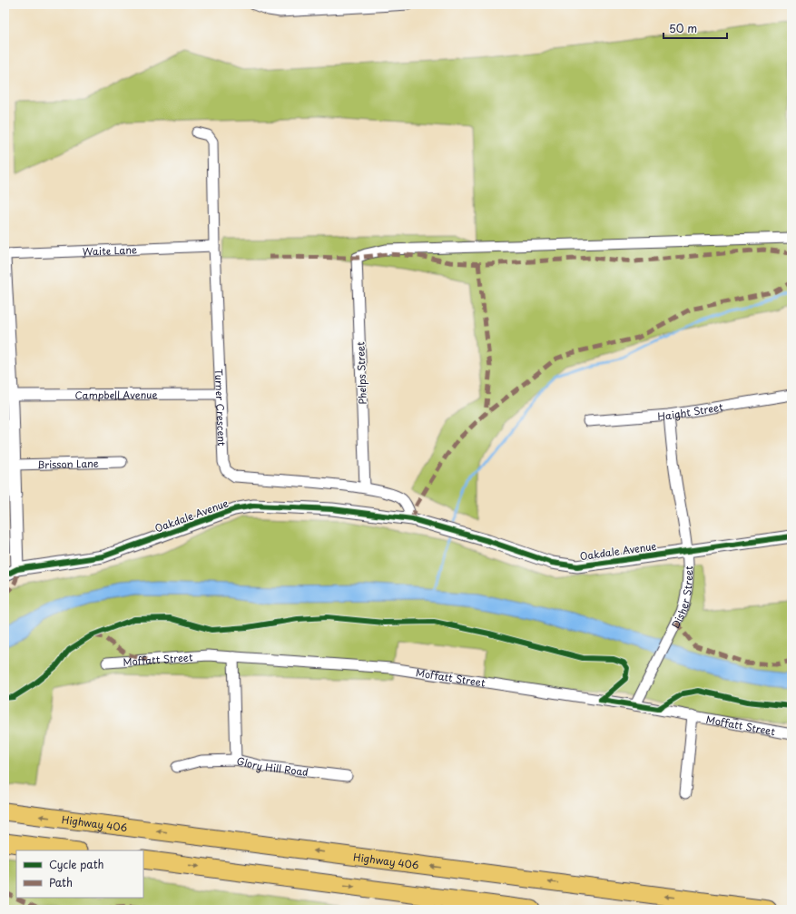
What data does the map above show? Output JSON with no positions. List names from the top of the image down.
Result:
{
  "streets": {
    "highway": ["Highway 406"],
    "street": [
      "Waite Lane",
      "Phelps Street",
      "Campbell Avenue",
      "Turner Crescent",
      "Haight Street",
      "Brisson Lane",
      "Oakdale Avenue",
      "Disher Street",
      "Moffatt Street",
      "Glory Hill Road"
    ]
  },
  "crossings": [
    ["Waite Lane", "Turner Crescent"],
    ["Phelps Street", "Turner Crescent"],
    ["Campbell Avenue", "Turner Crescent"],
    ["Turner Crescent", "Oakdale Avenue"],
    ["Haight Street", "Disher Street"],
    ["Oakdale Avenue", "Disher Street"],
    ["Disher Street", "Moffatt Street"],
    ["Moffatt Street", "Glory Hill Road"]
  ],
  "legend": ["Cycle path", "Path"],
  "scale_bar": "50 m"
}
